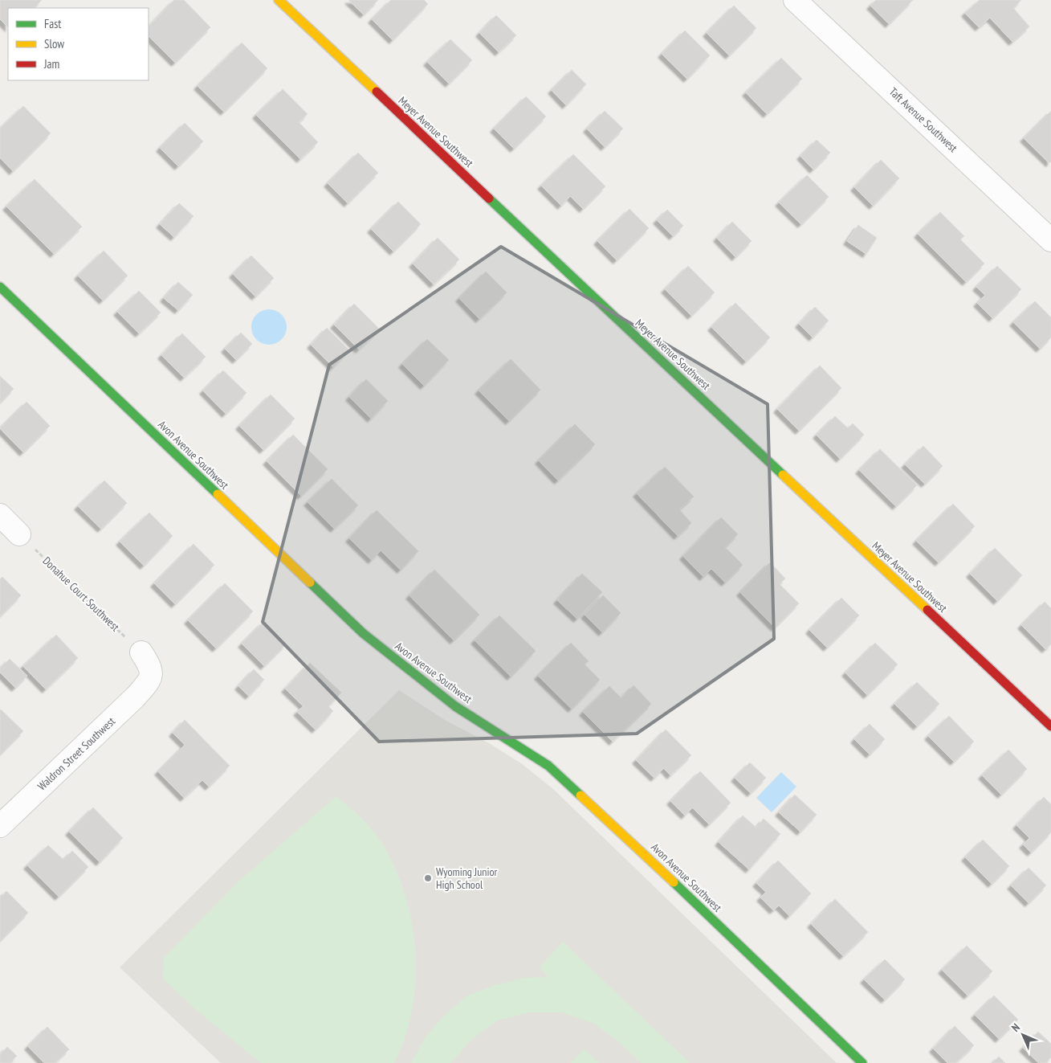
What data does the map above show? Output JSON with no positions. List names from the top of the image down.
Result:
{
  "streets": {
    "street": [
      "Taft Avenue Southwest",
      "Meyer Avenue Southwest",
      "Avon Avenue Southwest",
      "Waldron Street Southwest"
    ],
    "path": ["Donahue Court Southwest"]
  },
  "crossings": [
    ["Donahue Court Southwest", "Waldron Street Southwest"]
  ],
  "places": ["Wyoming Junior High School"],
  "legend": ["Fast", "Slow", "Jam"],
  "north": "top left"
}
